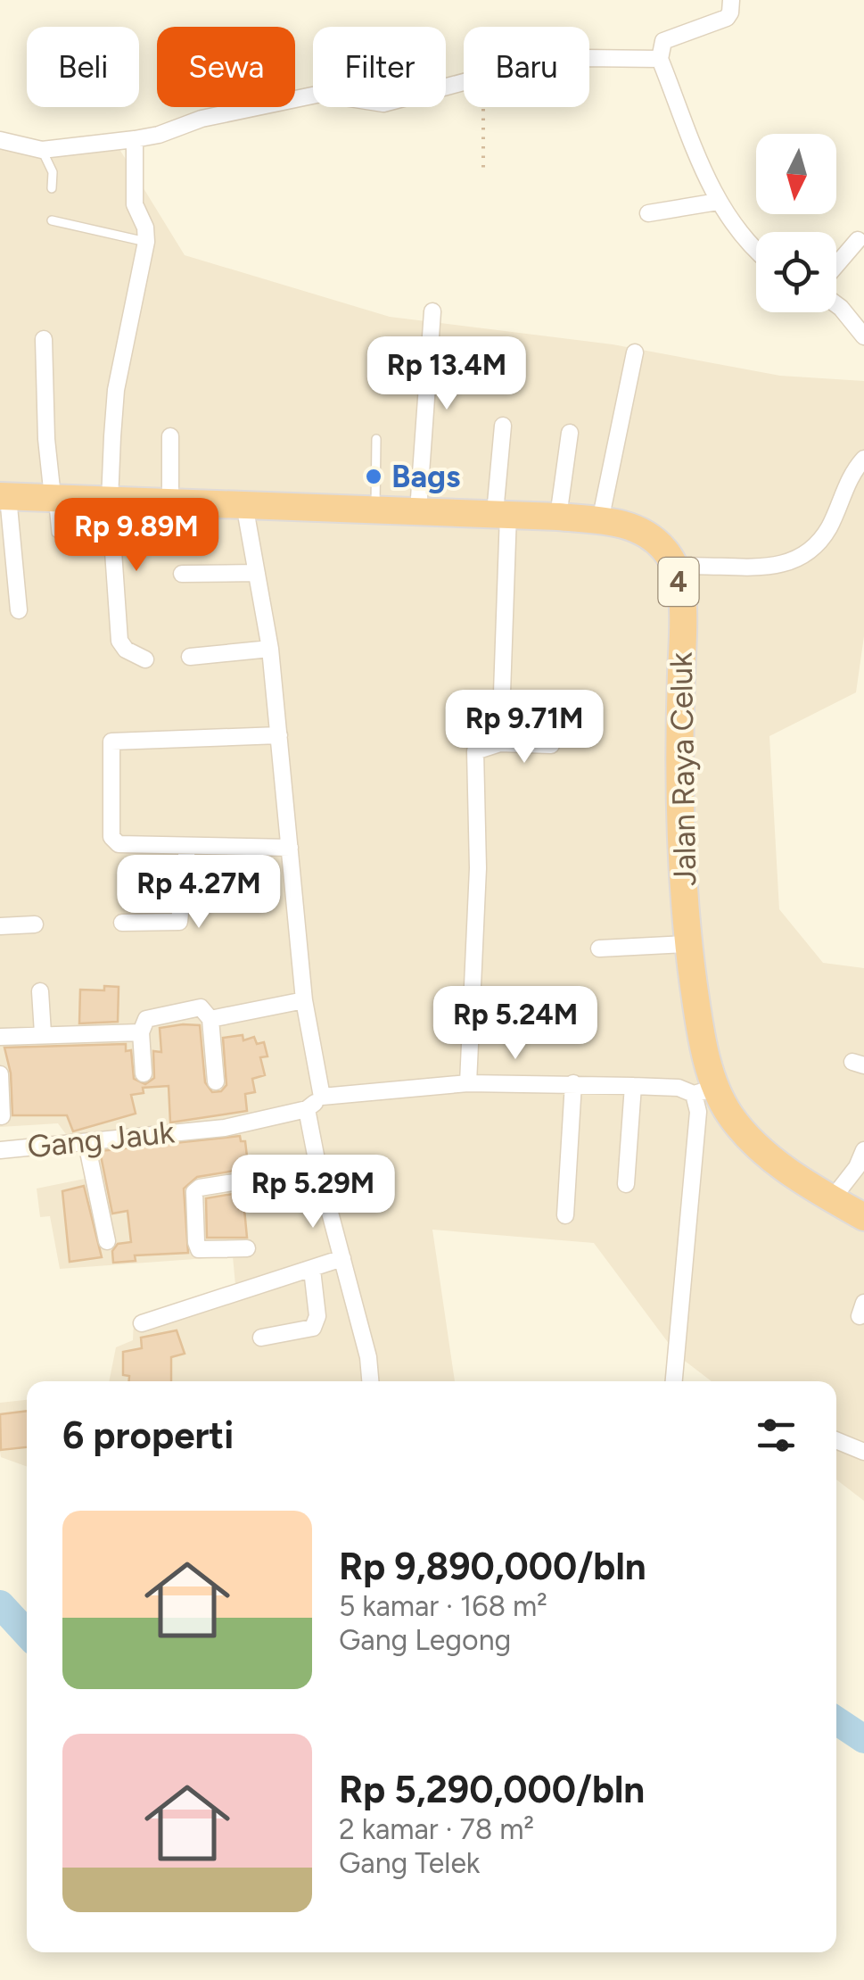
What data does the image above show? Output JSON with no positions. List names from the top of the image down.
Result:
{
  "streets": {
    "highway": ["4", "Jalan Raya Celuk"],
    "street": ["Gang Jauk"]
  },
  "crossings": [
    ["4", "Jalan Raya Celuk"]
  ],
  "places": ["Bags"],
  "north": "bottom",
  "page": {
    "chip": [
      "Beli",
      "Sewa",
      "Filter",
      "Baru"
    ],
    "price": [
      "Rp 13.4M",
      "Rp 9.89M",
      "Rp 9.71M",
      "Rp 4.27M",
      "Rp 5.24M",
      "Rp 5.29M"
    ],
    "heading": "6 properti",
    "list": [
      {
        "name": "Rp 9,890,000/bln",
        "note": "5 kamar · 168 m² · Gang Legong"
      },
      {
        "name": "Rp 5,290,000/bln",
        "note": "2 kamar · 78 m² · Gang Telek"
      }
    ]
  }
}
